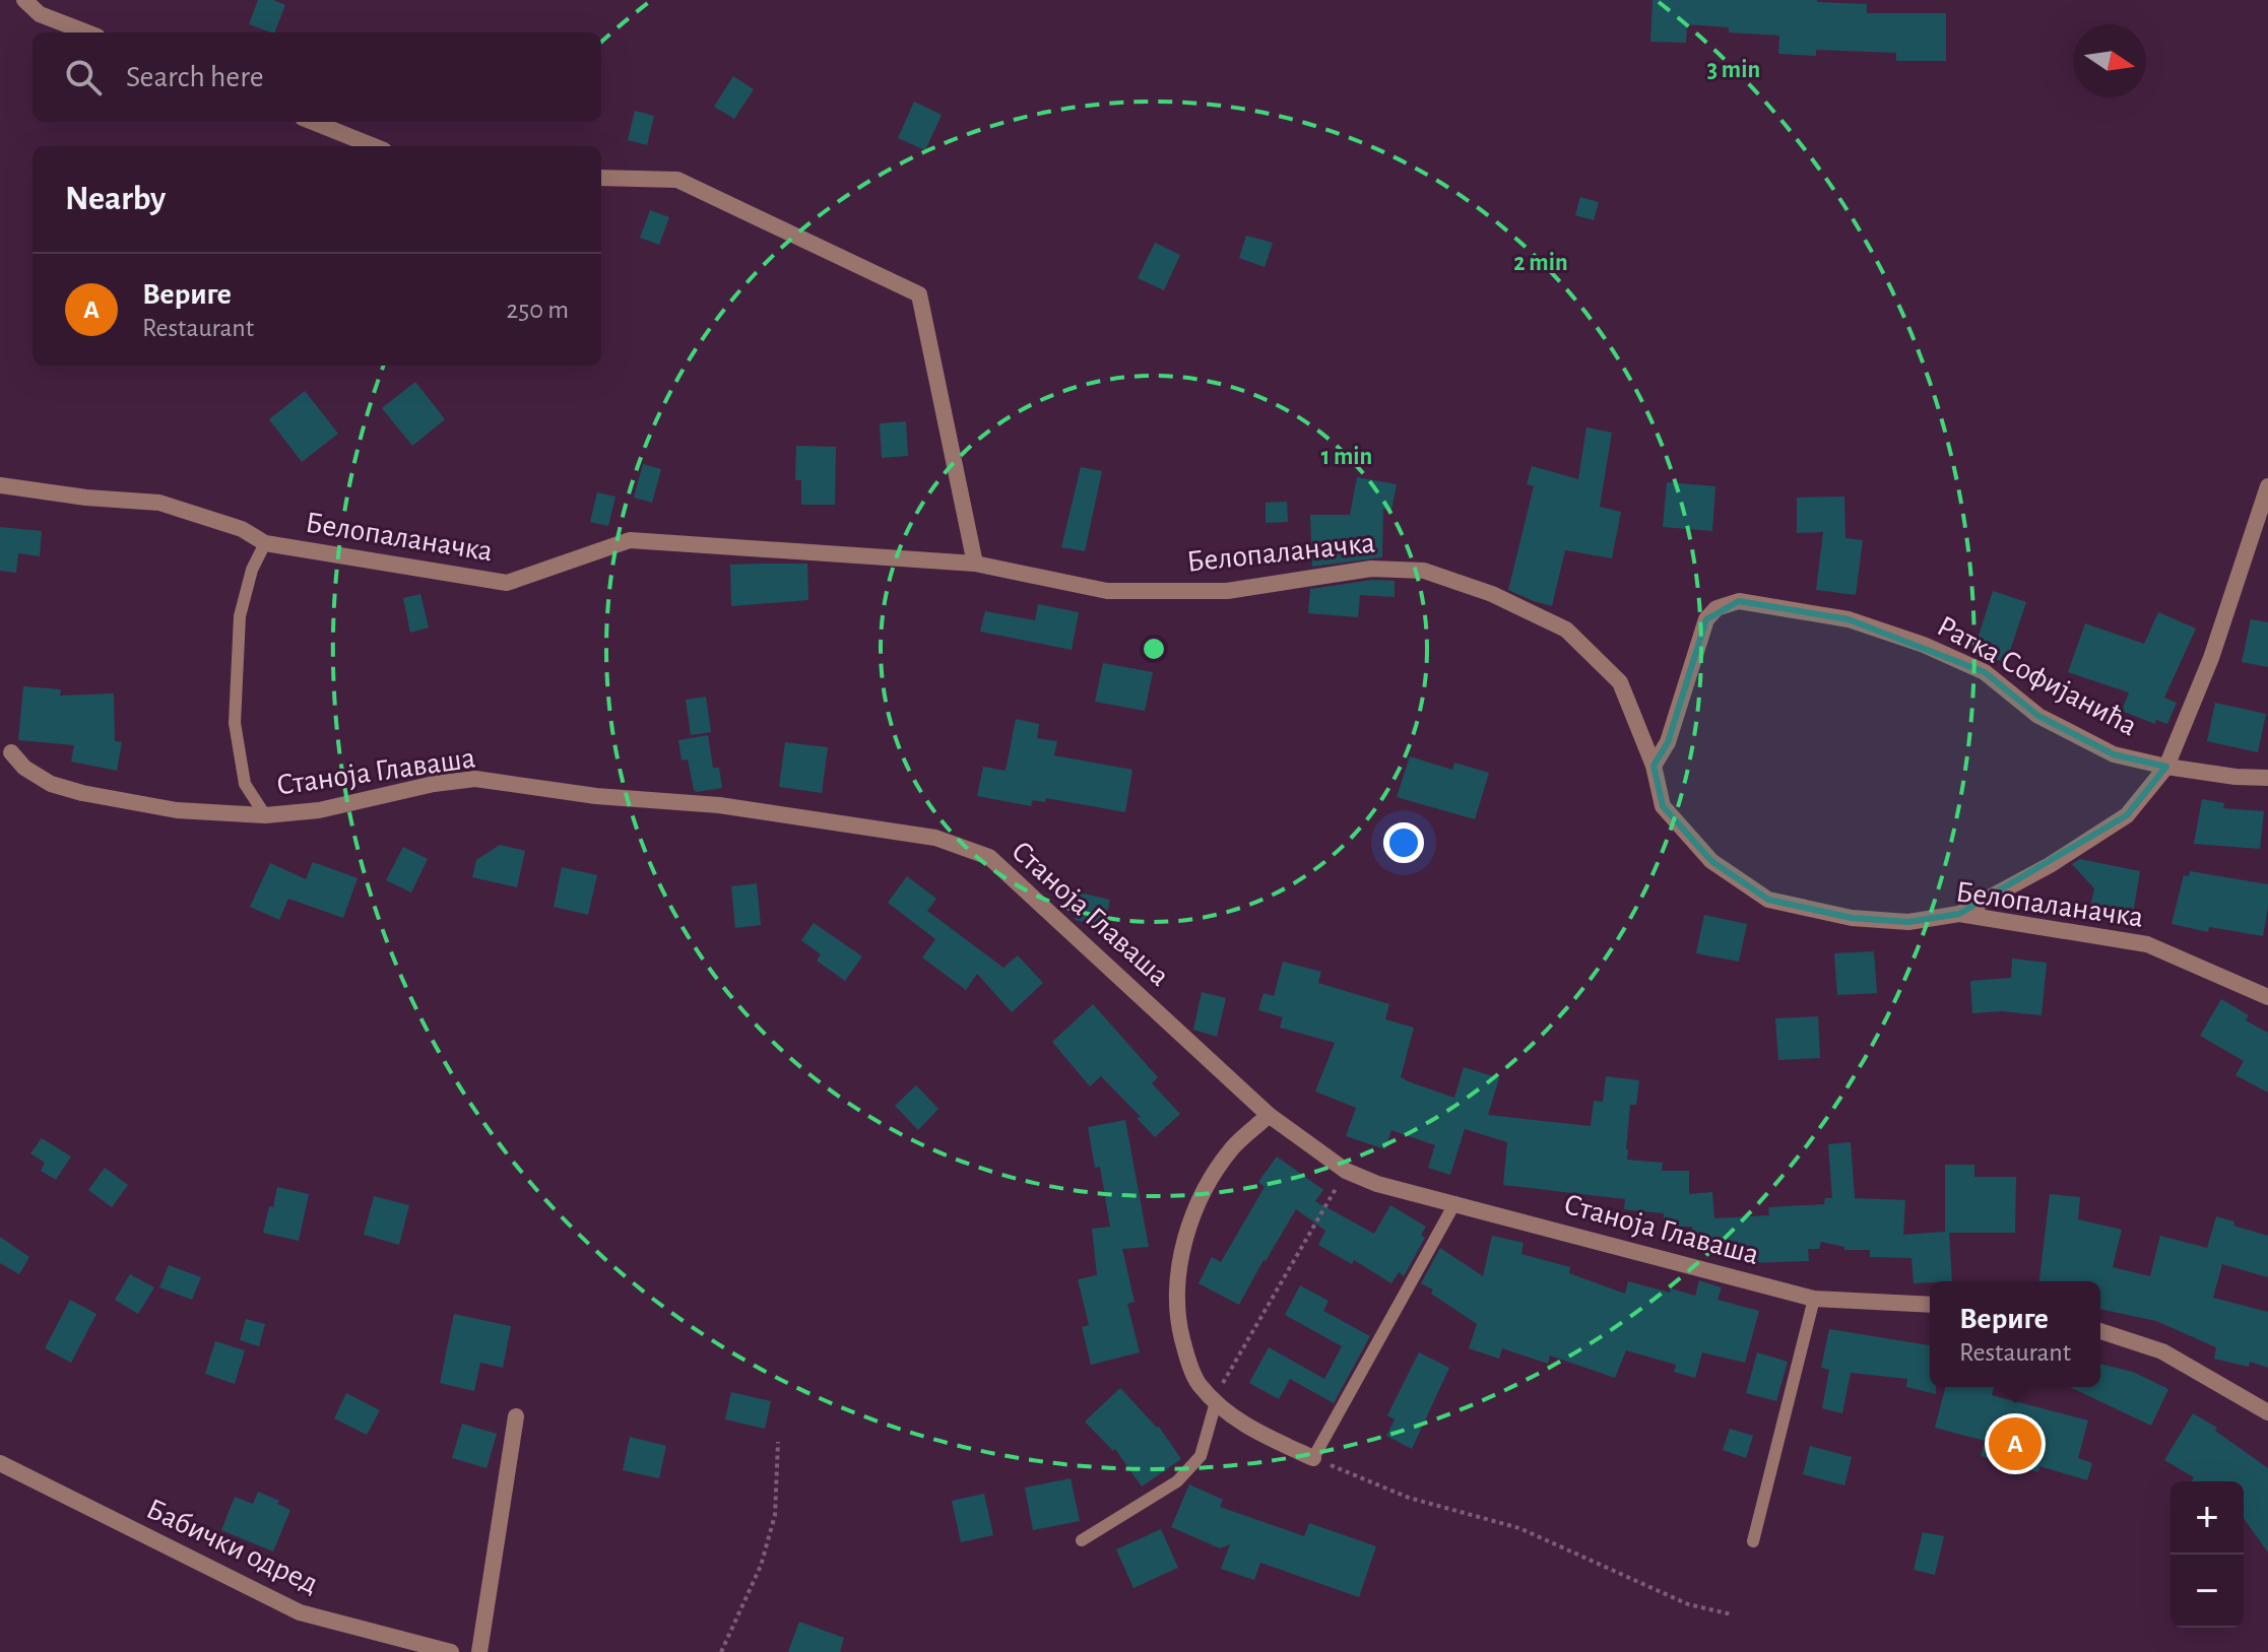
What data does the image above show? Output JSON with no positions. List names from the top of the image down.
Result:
{
  "streets": {
    "street": [
      "Белопаланачка",
      "Ратка Софијанића",
      "Станоја Главаша",
      "Бабички одред"
    ]
  },
  "crossings": [
    ["Белопаланачка", "Ратка Софијанића"]
  ],
  "north": "right",
  "page": {
    "search": "Search here",
    "heading": "Nearby",
    "list": [
      {
        "mark": "A",
        "name": "Вериге",
        "note": "Restaurant",
        "value": "250 m"
      }
    ],
    "popup": ["Вериге", "Restaurant"],
    "pins": "A",
    "map_buttons": ["+", "−"]
  },
  "rings": ["3 min", "2 min", "1 min"]
}
